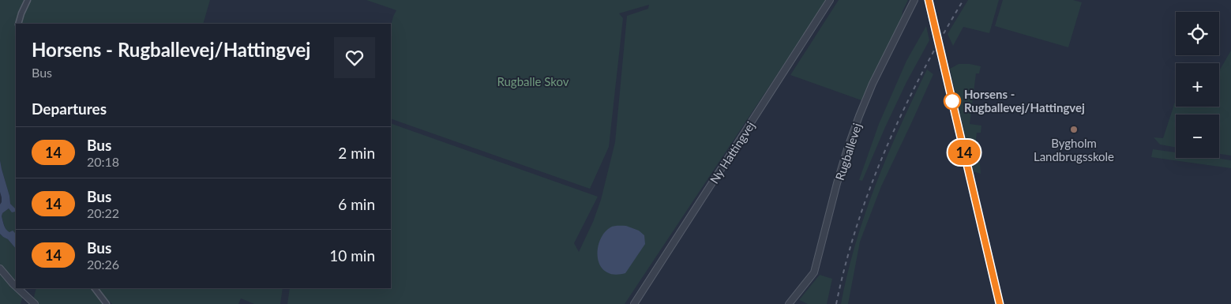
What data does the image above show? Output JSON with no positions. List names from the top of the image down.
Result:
{
  "streets": {
    "street": ["Rugballevej", "Ny Hattingvej"]
  },
  "parks": ["Rugballe Skov"],
  "places": ["Horsens - Rugballevej/Hattingvej", "Bygholm Landbrugsskole"],
  "lines": ["bus line 14"],
  "page": {
    "on_map": "14",
    "map_buttons": ["+", "−"],
    "heading": [
      ["Horsens - Rugballevej/Hattingvej", "Bus"],
      "Departures"
    ],
    "list": [
      {
        "mark": "14",
        "name": "Bus",
        "note": "20:18",
        "value": "2 min"
      },
      {
        "mark": "14",
        "name": "Bus",
        "note": "20:22",
        "value": "6 min"
      },
      {
        "mark": "14",
        "name": "Bus",
        "note": "20:26",
        "value": "10 min"
      }
    ]
  }
}
